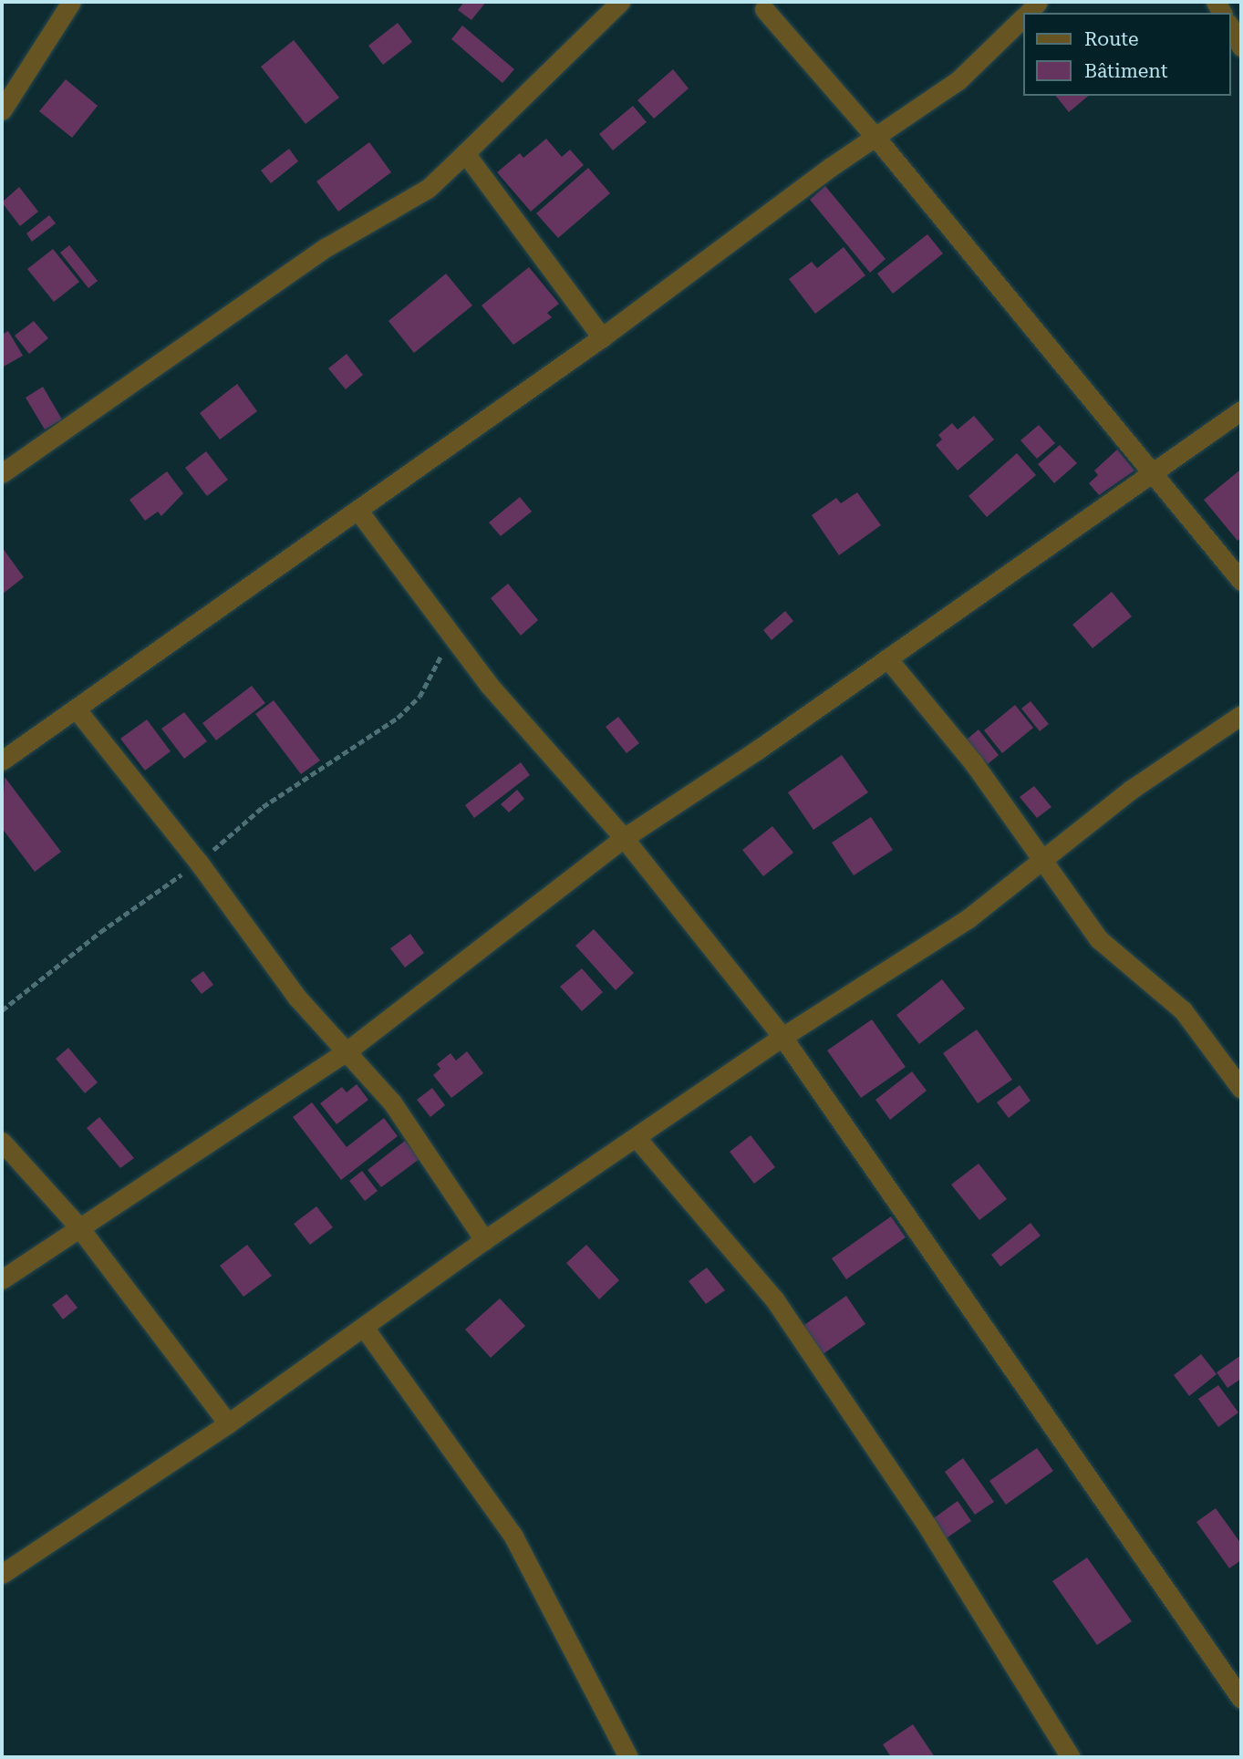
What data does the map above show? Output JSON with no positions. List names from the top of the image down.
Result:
{
  "legend": ["Route", "Bâtiment"]
}
